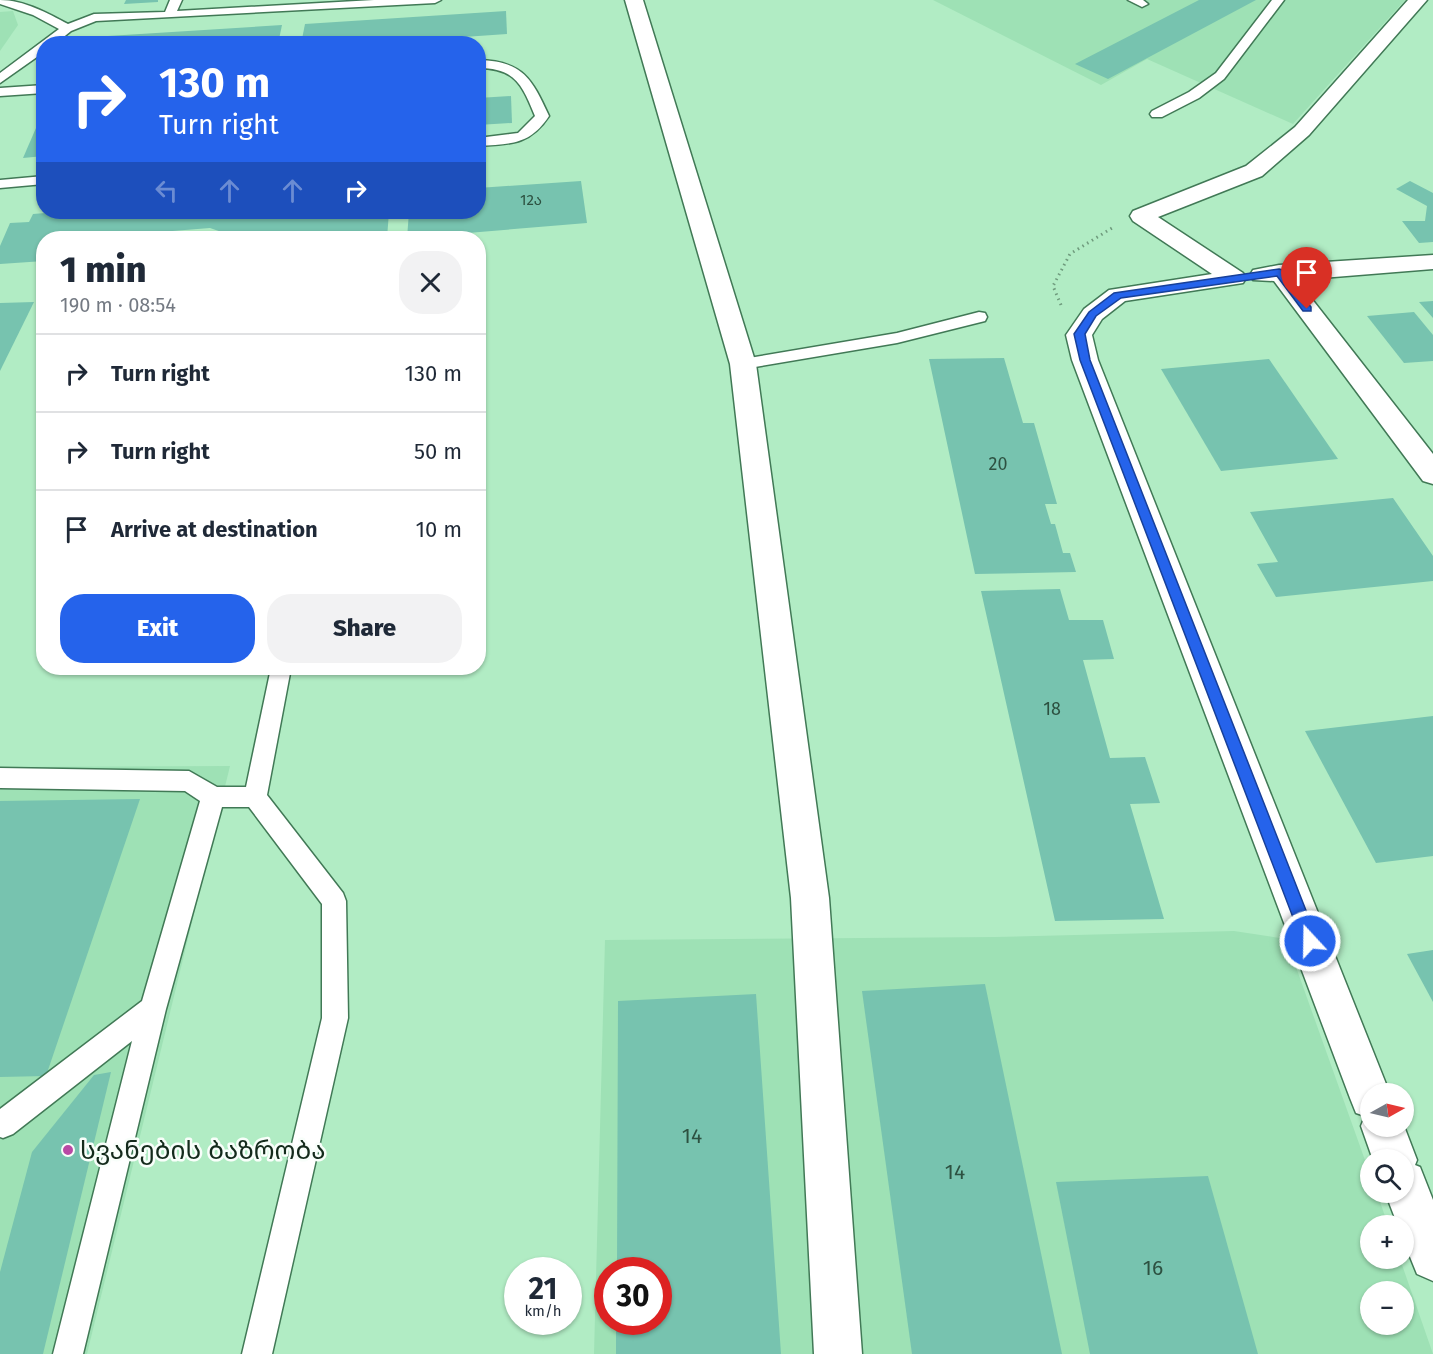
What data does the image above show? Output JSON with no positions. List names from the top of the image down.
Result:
{
  "places": ["სვანების ბაზრობა"],
  "house_numbers": [
    "12ა",
    "20",
    "18",
    "14",
    "14",
    "16"
  ],
  "north": "right",
  "page": {
    "turn": ["130 m", "Turn right"],
    "heading": ["1 min", "190 m · 08:54"],
    "list": [
      {
        "name": "Turn right",
        "value": "130 m"
      },
      {
        "name": "Turn right",
        "value": "50 m"
      },
      {
        "name": "Arrive at destination",
        "value": "10 m"
      }
    ],
    "buttons": ["Exit", "Share"],
    "map_buttons": ["+", "−"],
    "speed": "21 km/h",
    "limit": "30"
  }
}
